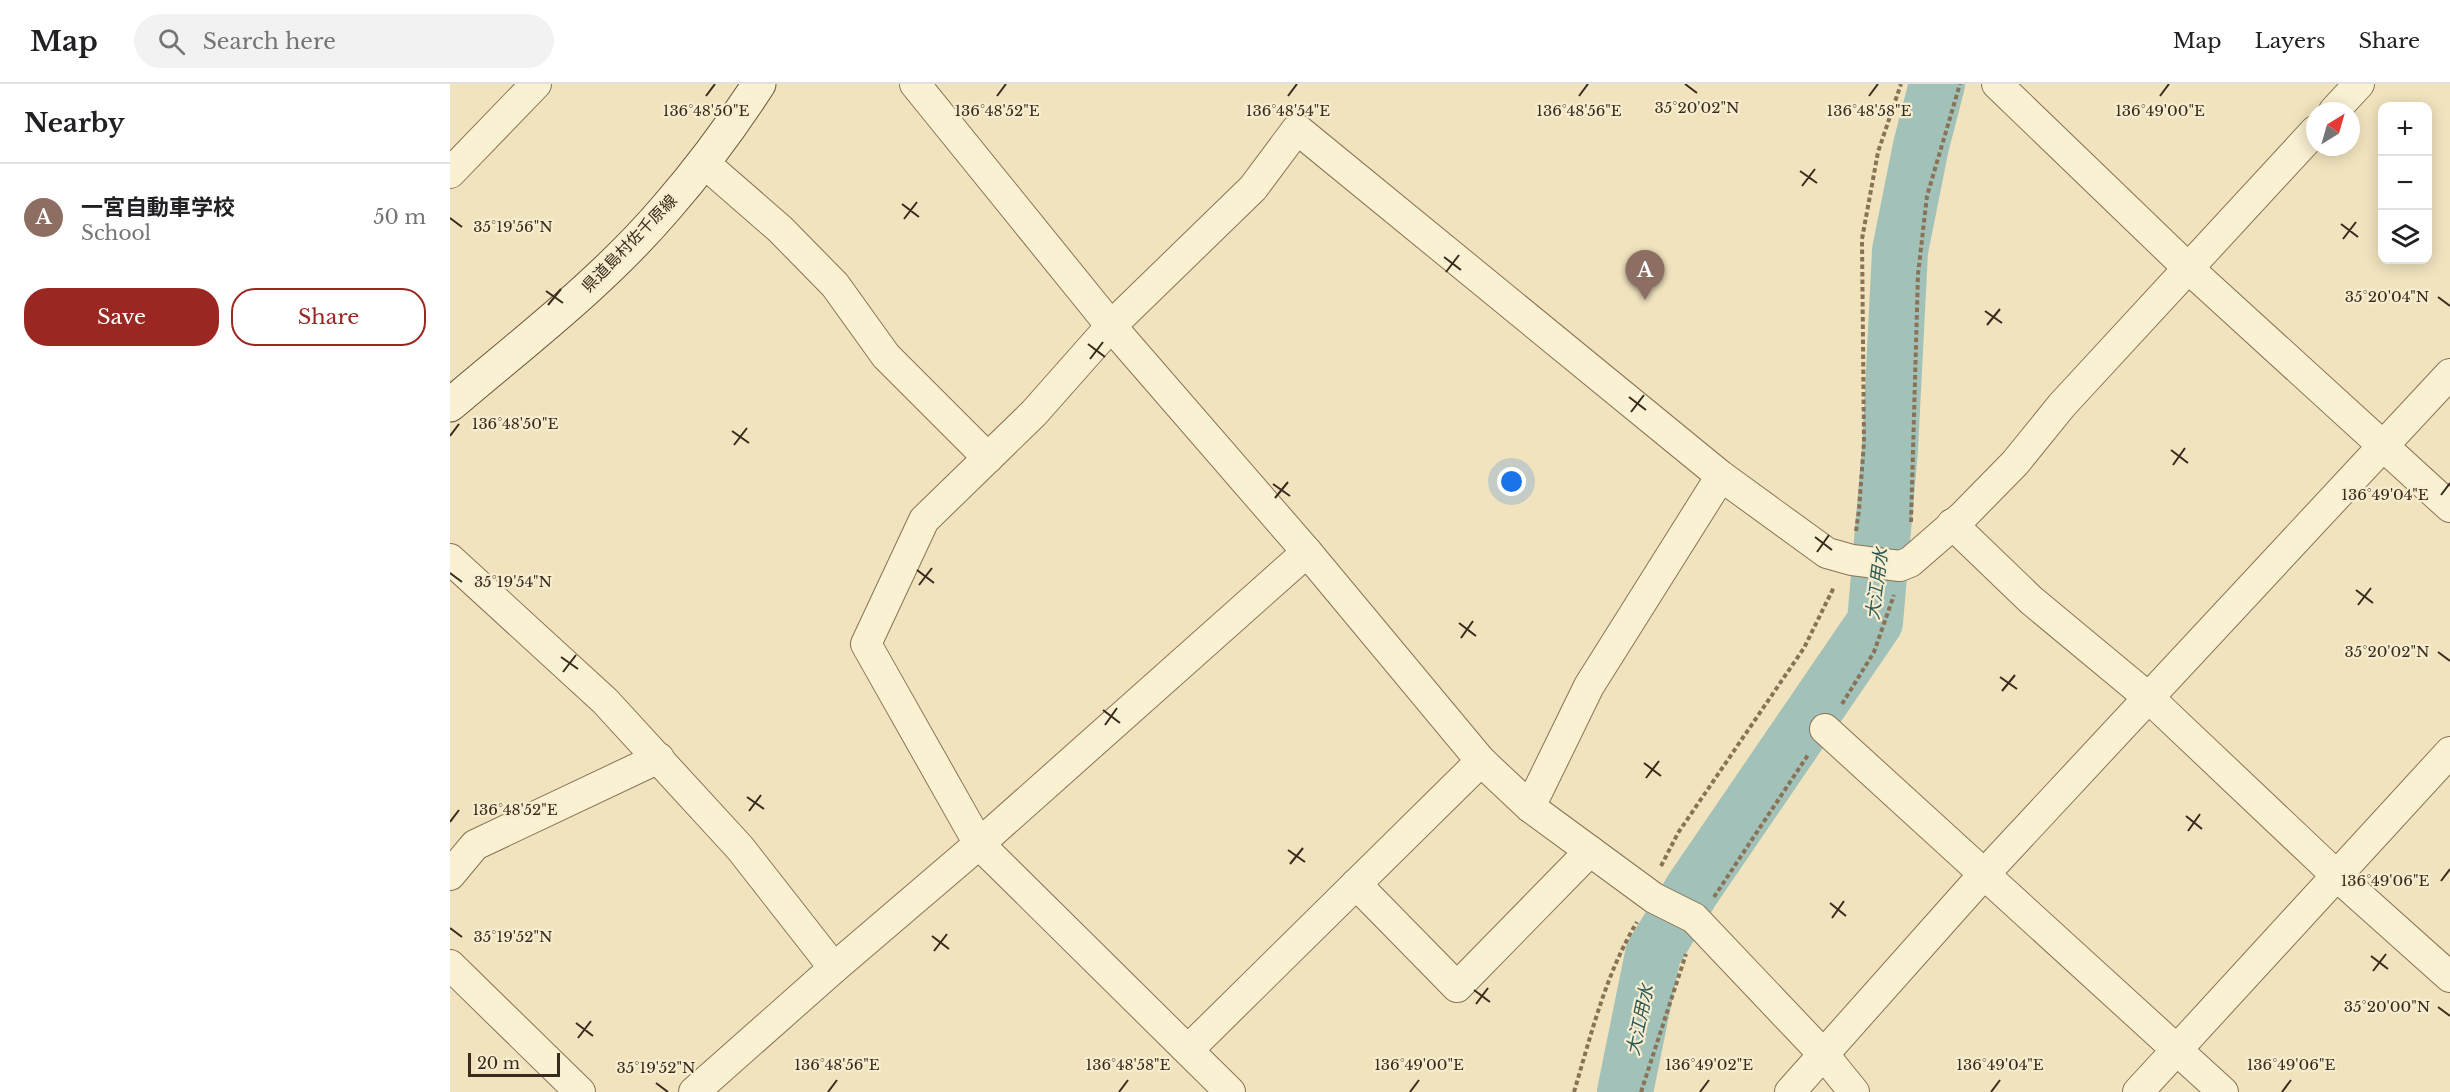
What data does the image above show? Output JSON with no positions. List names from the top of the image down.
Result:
{
  "streets": {
    "main road": ["県道島村佐千原線"]
  },
  "water": ["大江用水"],
  "scale_bar": "20 m",
  "north": "top right",
  "page": {
    "header": "Map",
    "search": "Search here",
    "nav": ["Map", "Layers", "Share"],
    "heading": "Nearby",
    "map_buttons": ["+", "−"],
    "list": [
      {
        "mark": "A",
        "name": "一宮自動車学校",
        "note": "School",
        "value": "50 m"
      }
    ],
    "pins": "A",
    "buttons": ["Save", "Share"],
    "scale": "20 m"
  },
  "coordinates": [
    "35°20'02\"N",
    "136°48'50\"E",
    "136°48'52\"E",
    "136°48'54\"E",
    "136°48'56\"E",
    "136°48'58\"E",
    "136°49'00\"E",
    "35°19'56\"N",
    "35°20'04\"N",
    "136°49'04\"E",
    "35°19'54\"N",
    "136°49'06\"E",
    "35°19'52\"N",
    "35°20'00\"N",
    "136°49'02\"E"
  ]
}
